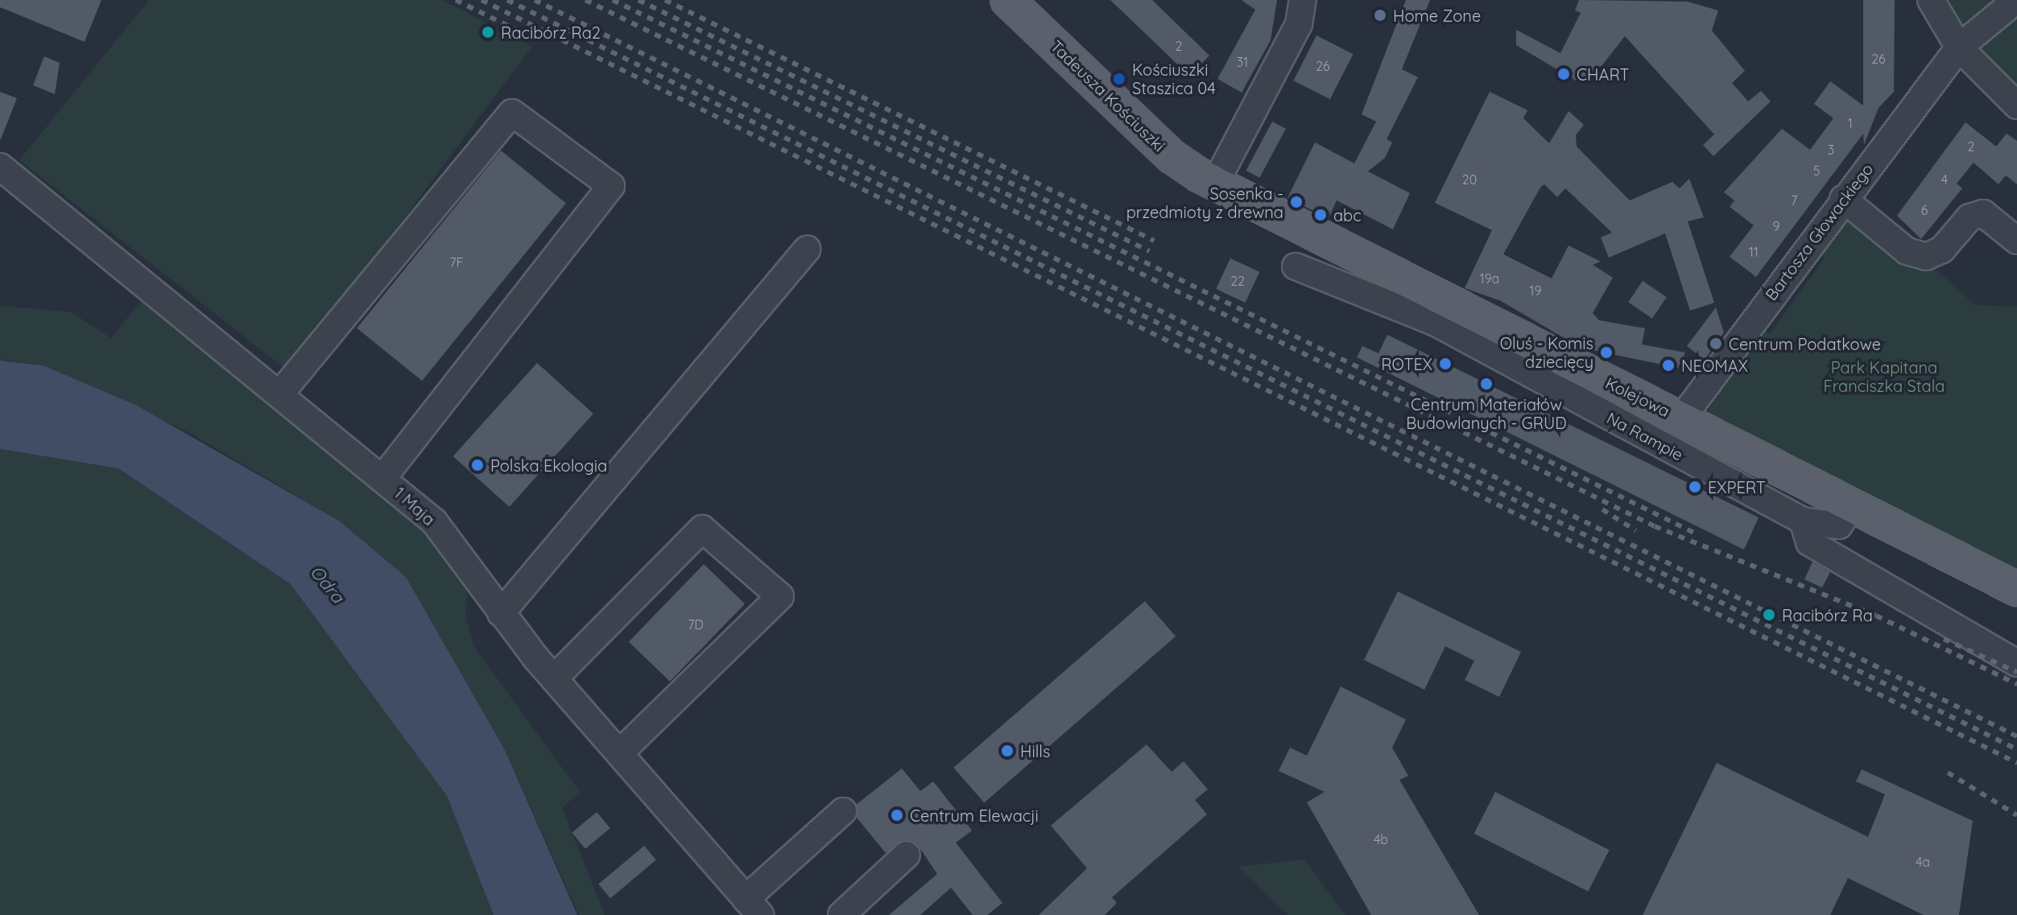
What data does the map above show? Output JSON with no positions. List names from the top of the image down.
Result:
{
  "streets": {
    "main road": ["Tadeusza Kościuszki", "Kolejowa"],
    "street": ["Bartosza Głowackiego", "Na Rampie", "1 Maja"]
  },
  "crossings": [
    ["Tadeusza Kościuszki", "Kolejowa"],
    ["Bartosza Głowackiego", "Kolejowa"],
    ["Kolejowa", "Na Rampie"]
  ],
  "water": ["Odra"],
  "parks": ["Park Kapitana Franciszka Stala"],
  "places": [
    "Home Zone",
    "Racibórz Ra2",
    "CHART",
    "Kościuszki Staszica 04",
    "Sosenka - przedmioty z drewna",
    "abc",
    "Centrum Podatkowe",
    "Oluś - Komis dziecięcy",
    "ROTEX",
    "NEOMAX",
    "Centrum Materiałów Budowlanych - GRUD",
    "Polska Ekologia",
    "EXPERT",
    "Racibórz Ra",
    "Hills",
    "Centrum Elewacji"
  ],
  "house_numbers": [
    "2",
    "26",
    "31",
    "26",
    "1",
    "2",
    "3",
    "5",
    "20",
    "4",
    "7",
    "6",
    "9",
    "11",
    "7F",
    "19a",
    "22",
    "19",
    "7D",
    "4b",
    "4a"
  ]
}
